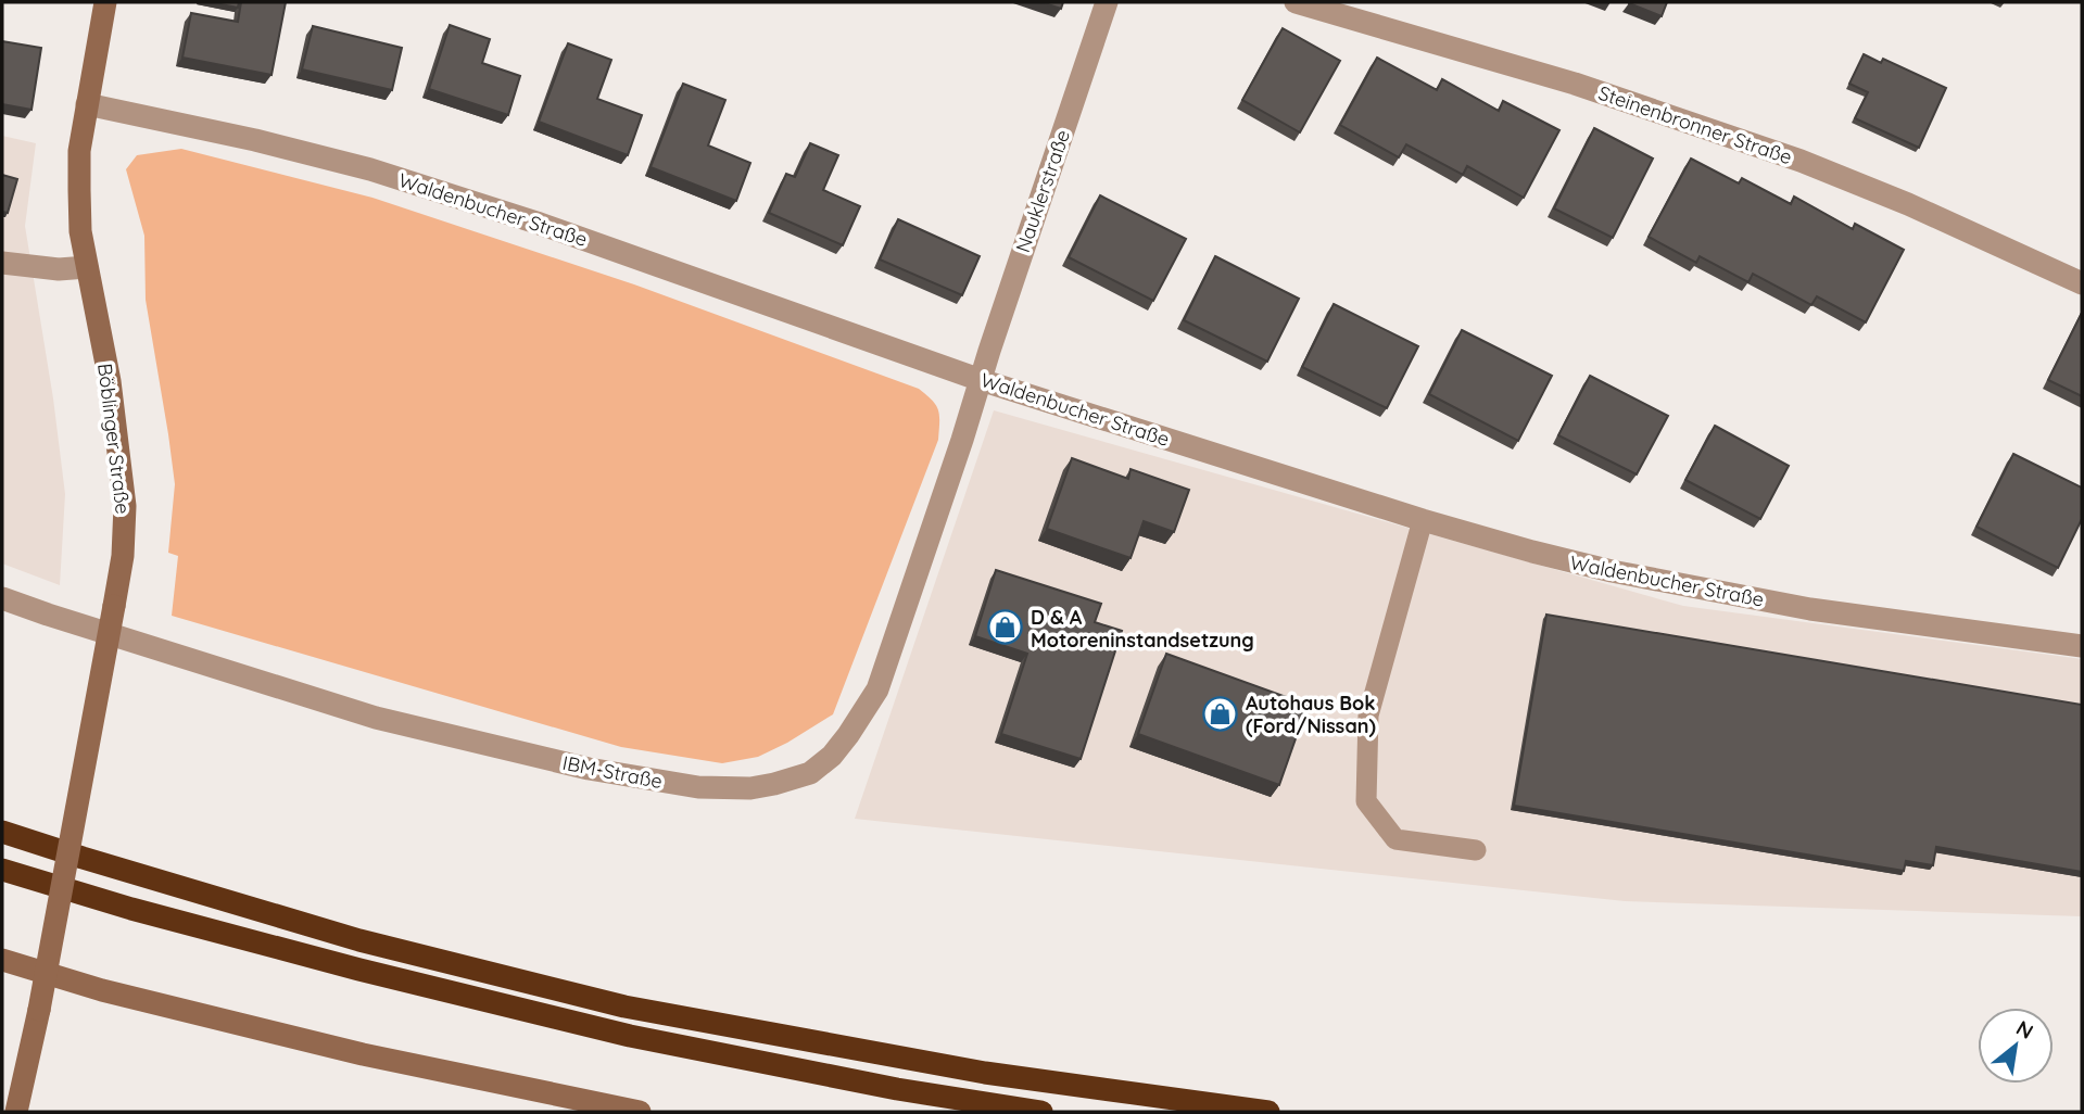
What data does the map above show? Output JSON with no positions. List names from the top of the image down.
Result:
{
  "streets": {
    "main road": ["Böblinger Straße"],
    "street": [
      "Steinenbronner Straße",
      "Nauklerstraße",
      "Waldenbucher Straße",
      "IBM-Straße"
    ]
  },
  "crossings": [
    ["Nauklerstraße", "Waldenbucher Straße"],
    ["Nauklerstraße", "IBM-Straße"],
    ["Waldenbucher Straße", "Böblinger Straße"],
    ["Waldenbucher Straße", "IBM-Straße"]
  ],
  "places": {
    "shop": ["D & A Motoreninstandsetzung", "Autohaus Bok (Ford/Nissan)"]
  },
  "north": "top right"
}
